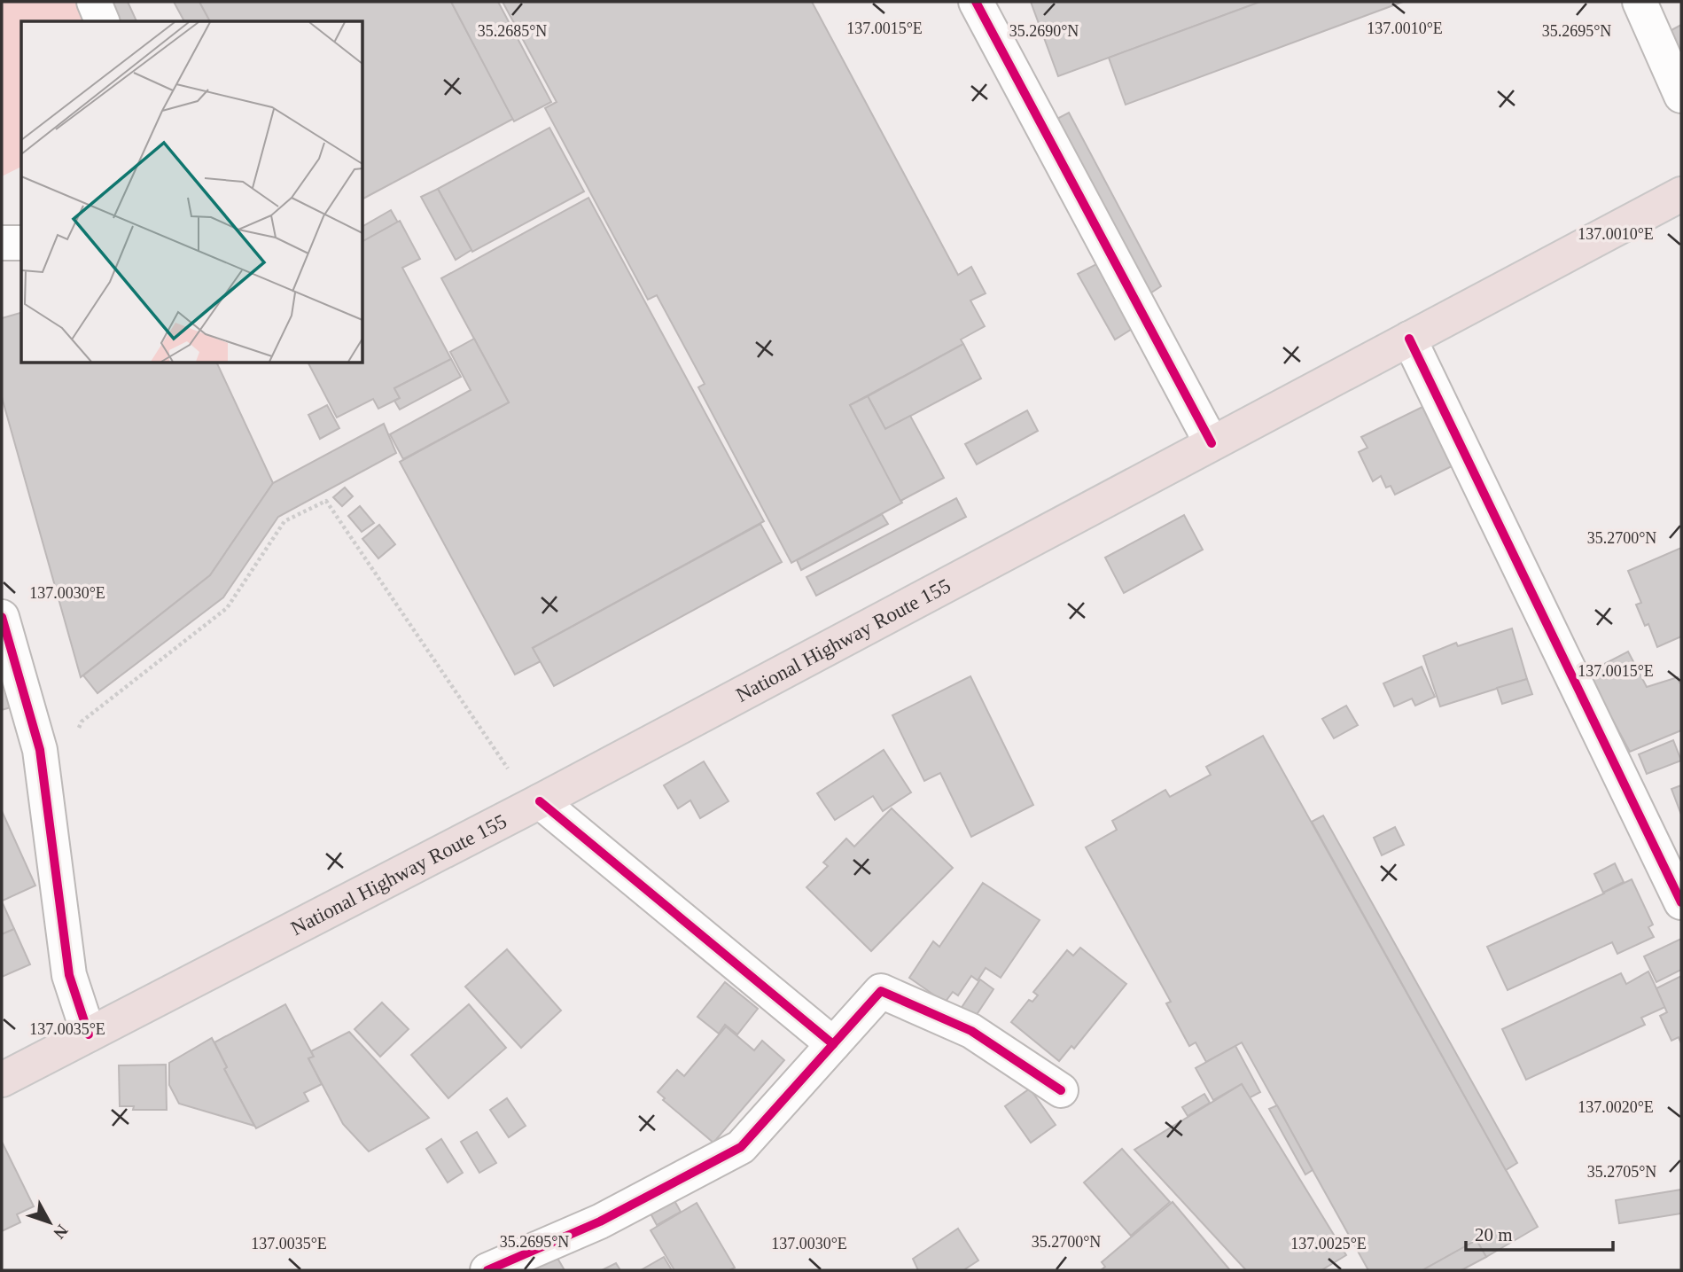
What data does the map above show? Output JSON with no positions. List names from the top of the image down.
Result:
{
  "streets": {
    "highway": ["National Highway Route 155"]
  },
  "scale_bar": "20 m",
  "north": "bottom right",
  "coordinates": [
    "137.0015°E",
    "137.0010°E",
    "35.2685°N",
    "35.2690°N",
    "35.2695°N",
    "35.2700°N",
    "137.0030°E",
    "137.0035°E",
    "137.0020°E",
    "35.2705°N",
    "137.0025°E"
  ]
}
